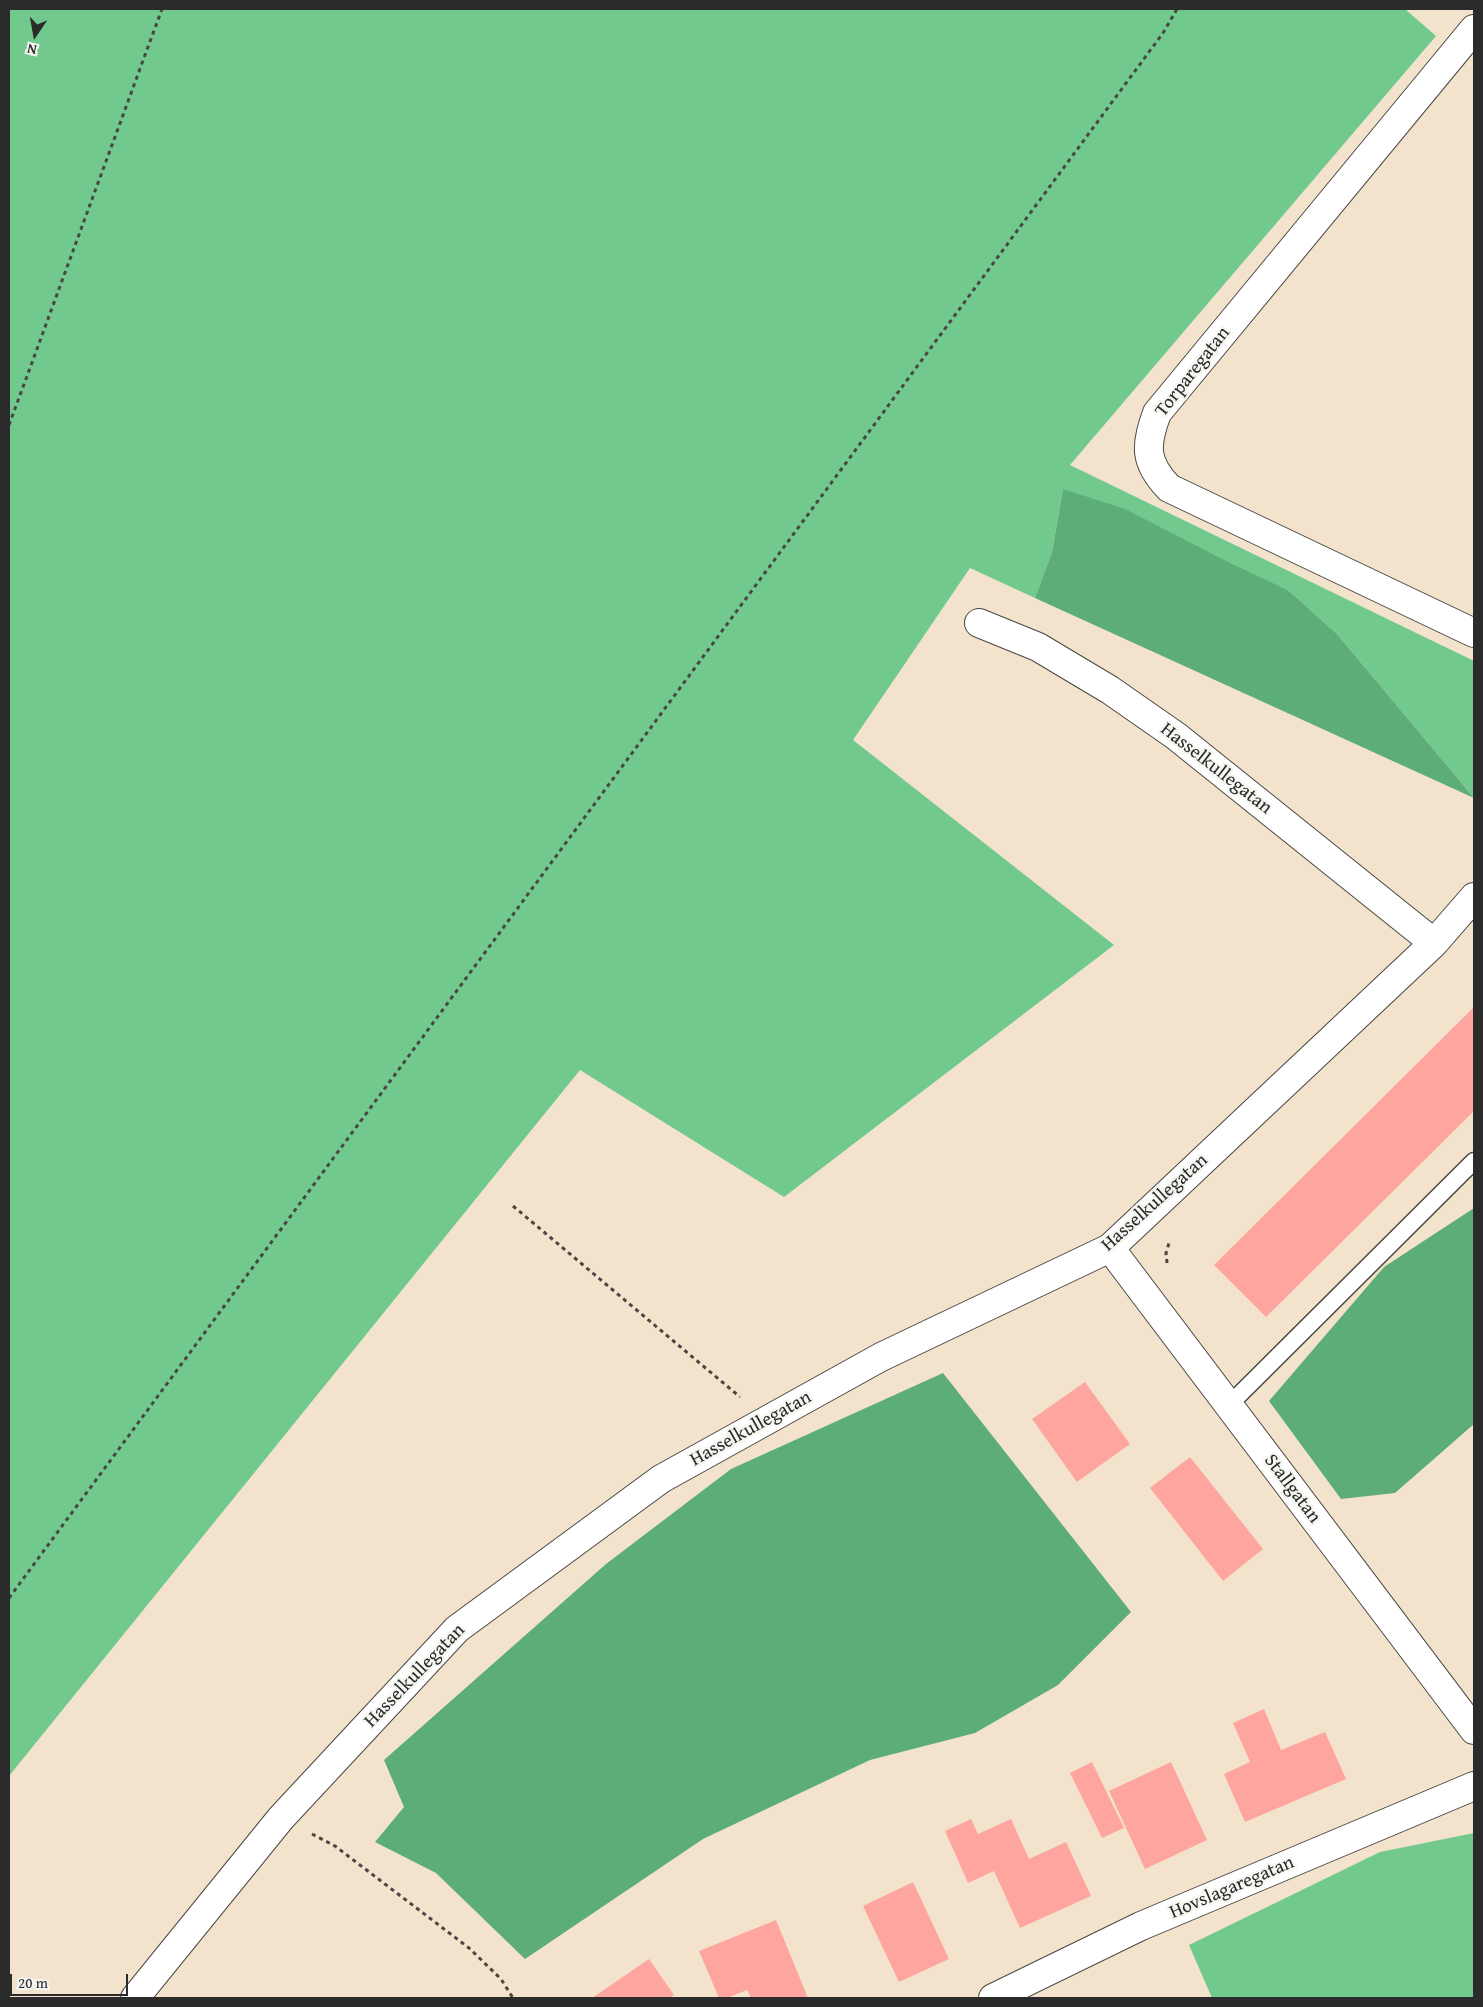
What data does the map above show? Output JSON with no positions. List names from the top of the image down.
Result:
{
  "streets": {
    "street": [
      "Torparegatan",
      "Hasselkullegatan",
      "Stallgatan",
      "Hovslagaregatan"
    ]
  },
  "crossings": [
    ["Hasselkullegatan", "Stallgatan"]
  ],
  "scale_bar": "20 m",
  "north": "bottom"
}
